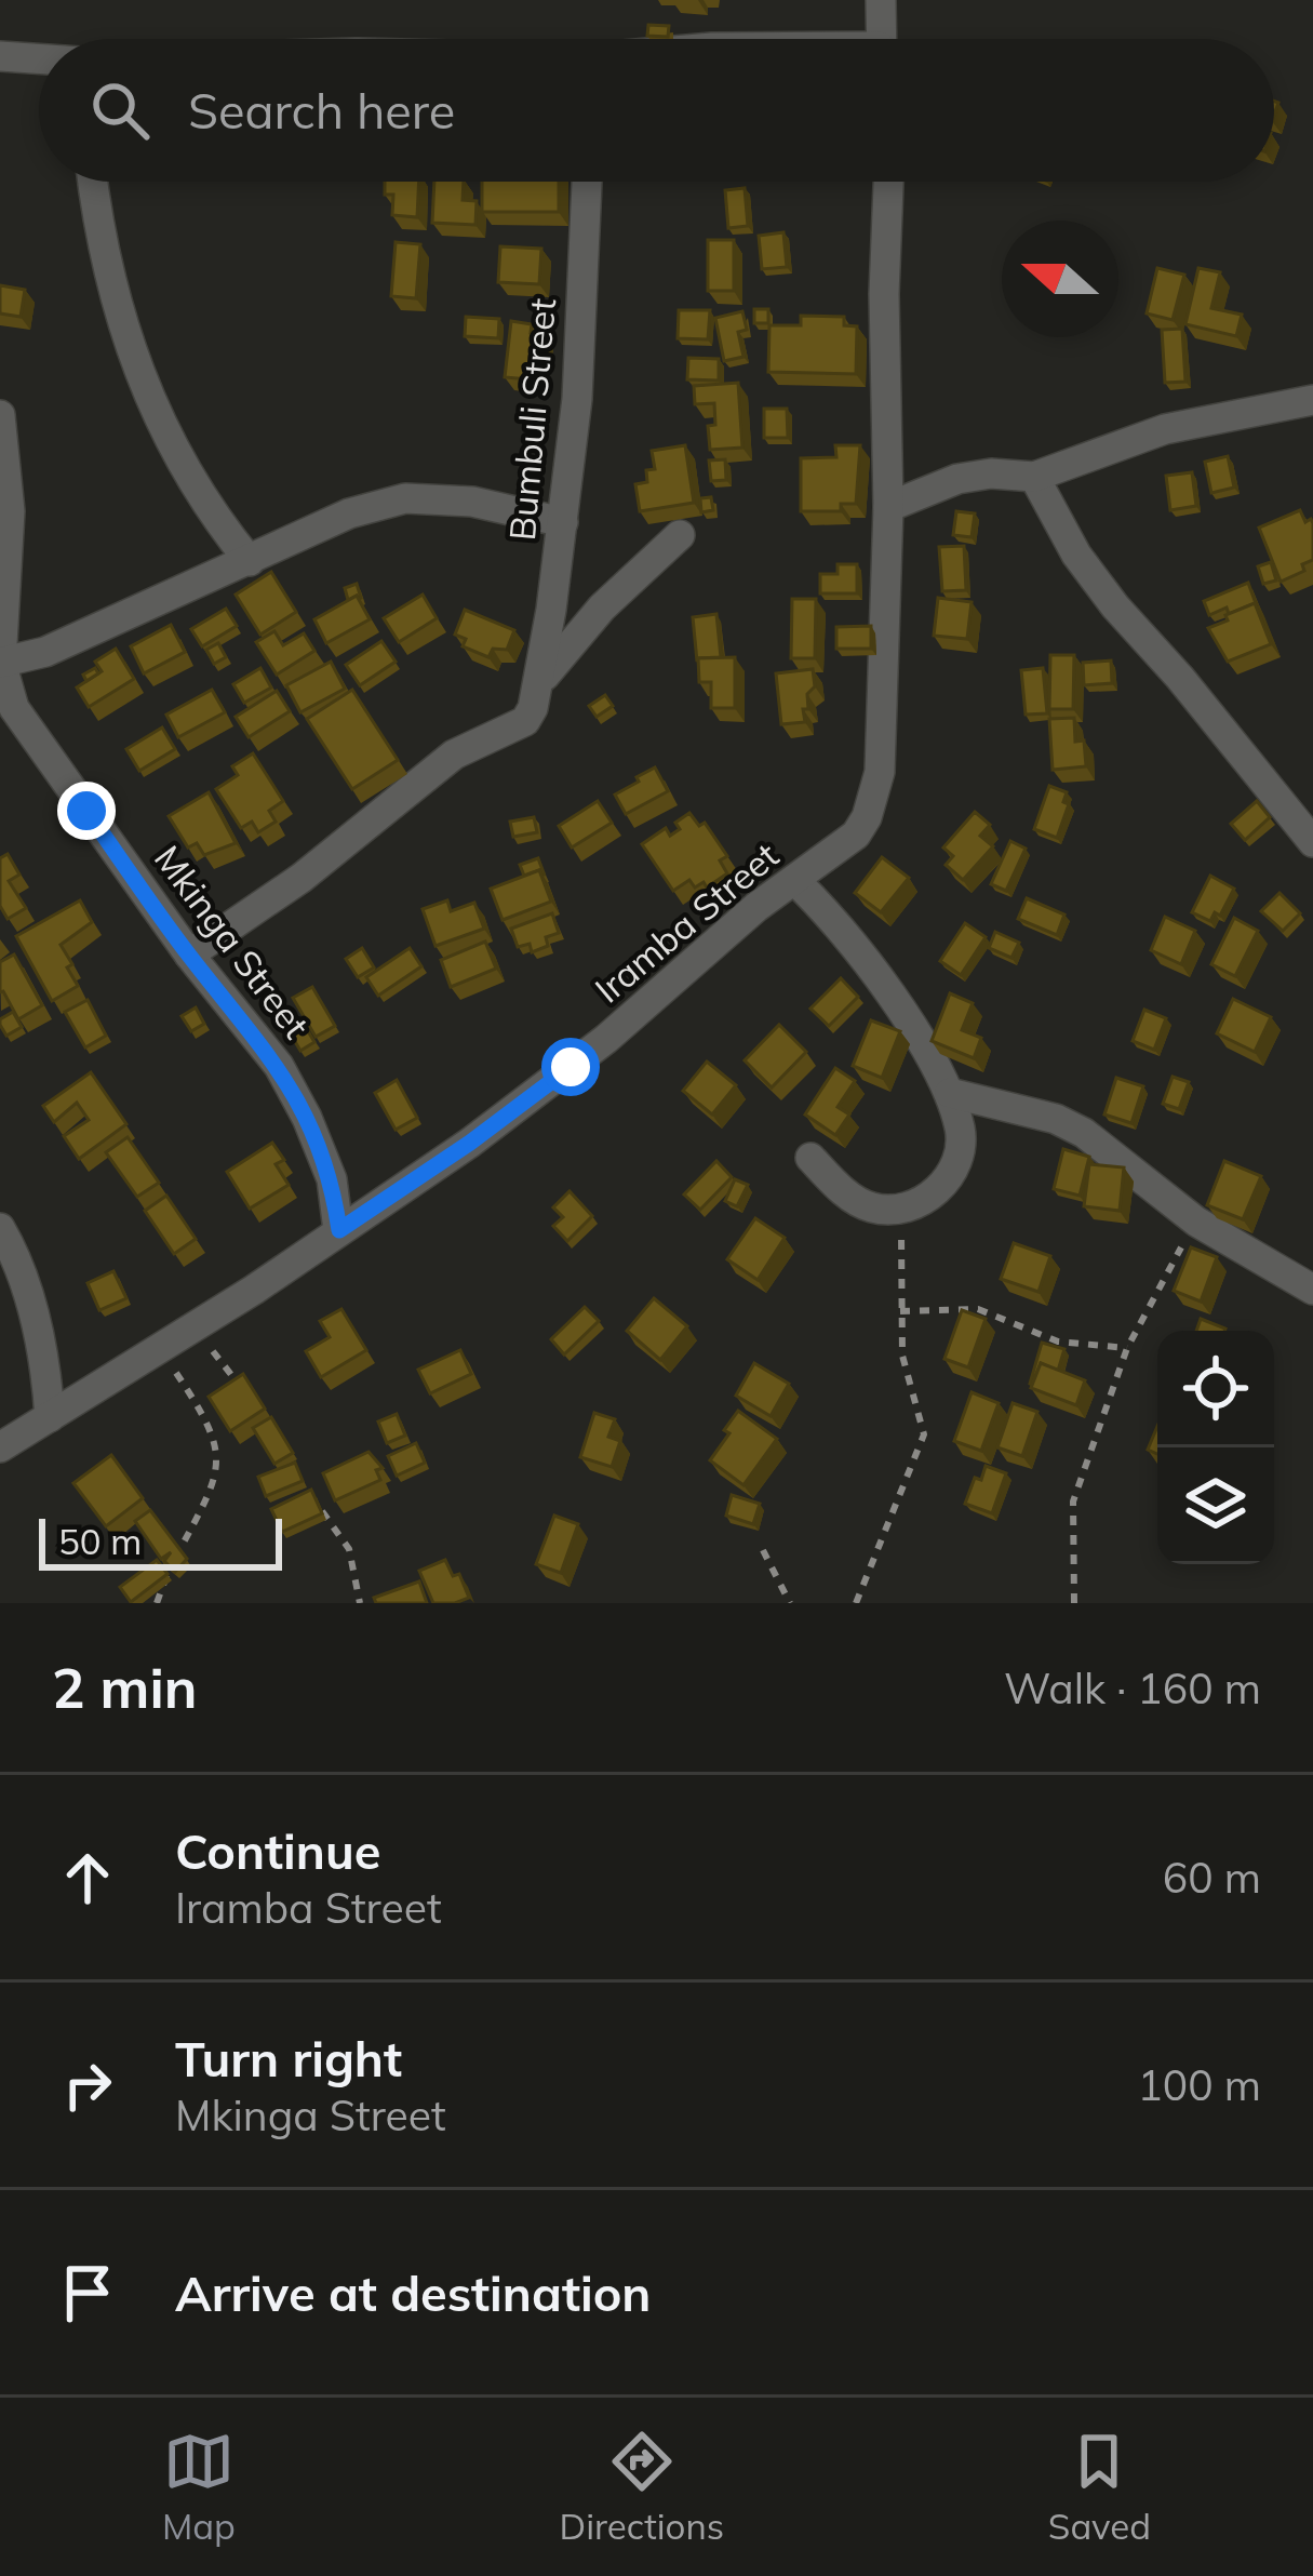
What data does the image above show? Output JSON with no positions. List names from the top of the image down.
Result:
{
  "streets": {
    "street": ["Bumbuli Street", "Iramba Street", "Mkinga Street"]
  },
  "crossings": [
    ["Iramba Street", "Mkinga Street"]
  ],
  "scale_bar": "50 m",
  "north": "left",
  "page": {
    "search": "Search here",
    "scale": "50 m",
    "heading": ["2 min", "Walk · 160 m"],
    "list": [
      ["Continue", "Iramba Street", "60 m"],
      ["Turn right", "Mkinga Street", "100 m"],
      "Arrive at destination"
    ],
    "nav": ["Map", "Directions", "Saved"]
  }
}
